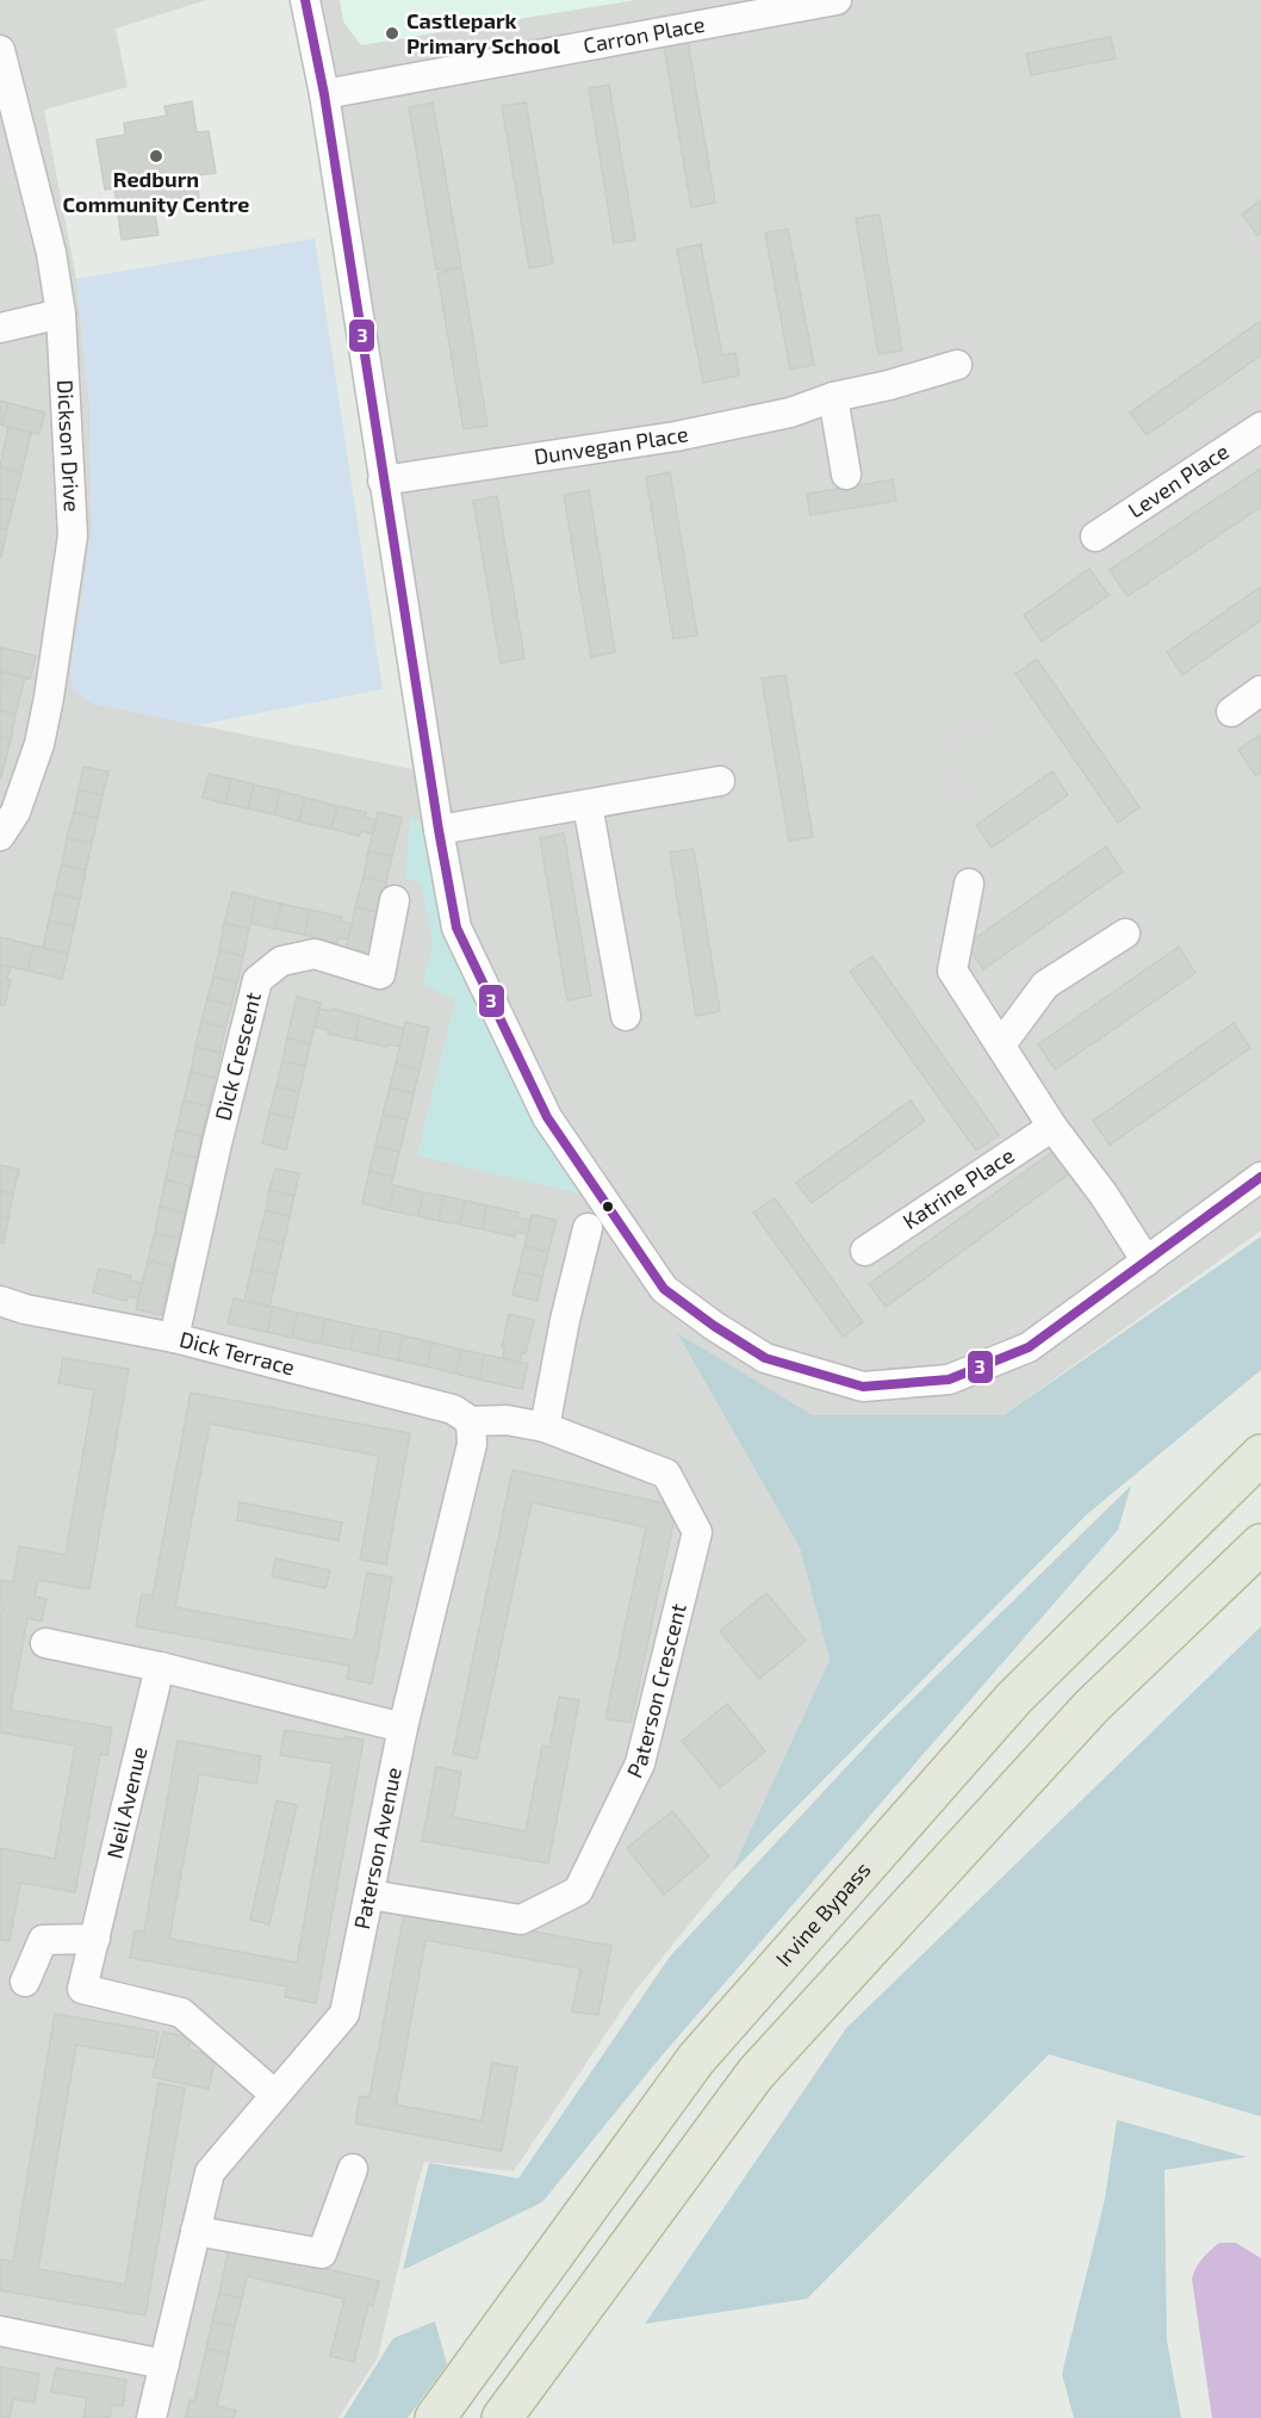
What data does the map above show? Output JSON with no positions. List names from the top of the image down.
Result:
{
  "streets": {
    "highway": ["Irvine Bypass"],
    "street": [
      "Carron Place",
      "Dickson Drive",
      "Dunvegan Place",
      "Leven Place",
      "Dick Crescent",
      "Katrine Place",
      "Dick Terrace",
      "Paterson Crescent",
      "Neil Avenue",
      "Paterson Avenue"
    ]
  },
  "crossings": [
    ["Dick Crescent", "Dick Terrace"],
    ["Dick Terrace", "Paterson Crescent"],
    ["Dick Terrace", "Paterson Avenue"],
    ["Paterson Crescent", "Paterson Avenue"],
    ["Neil Avenue", "Paterson Avenue"]
  ],
  "places": ["Castlepark Primary School", "Redburn Community Centre"],
  "lines": ["transit line 3"]
}
